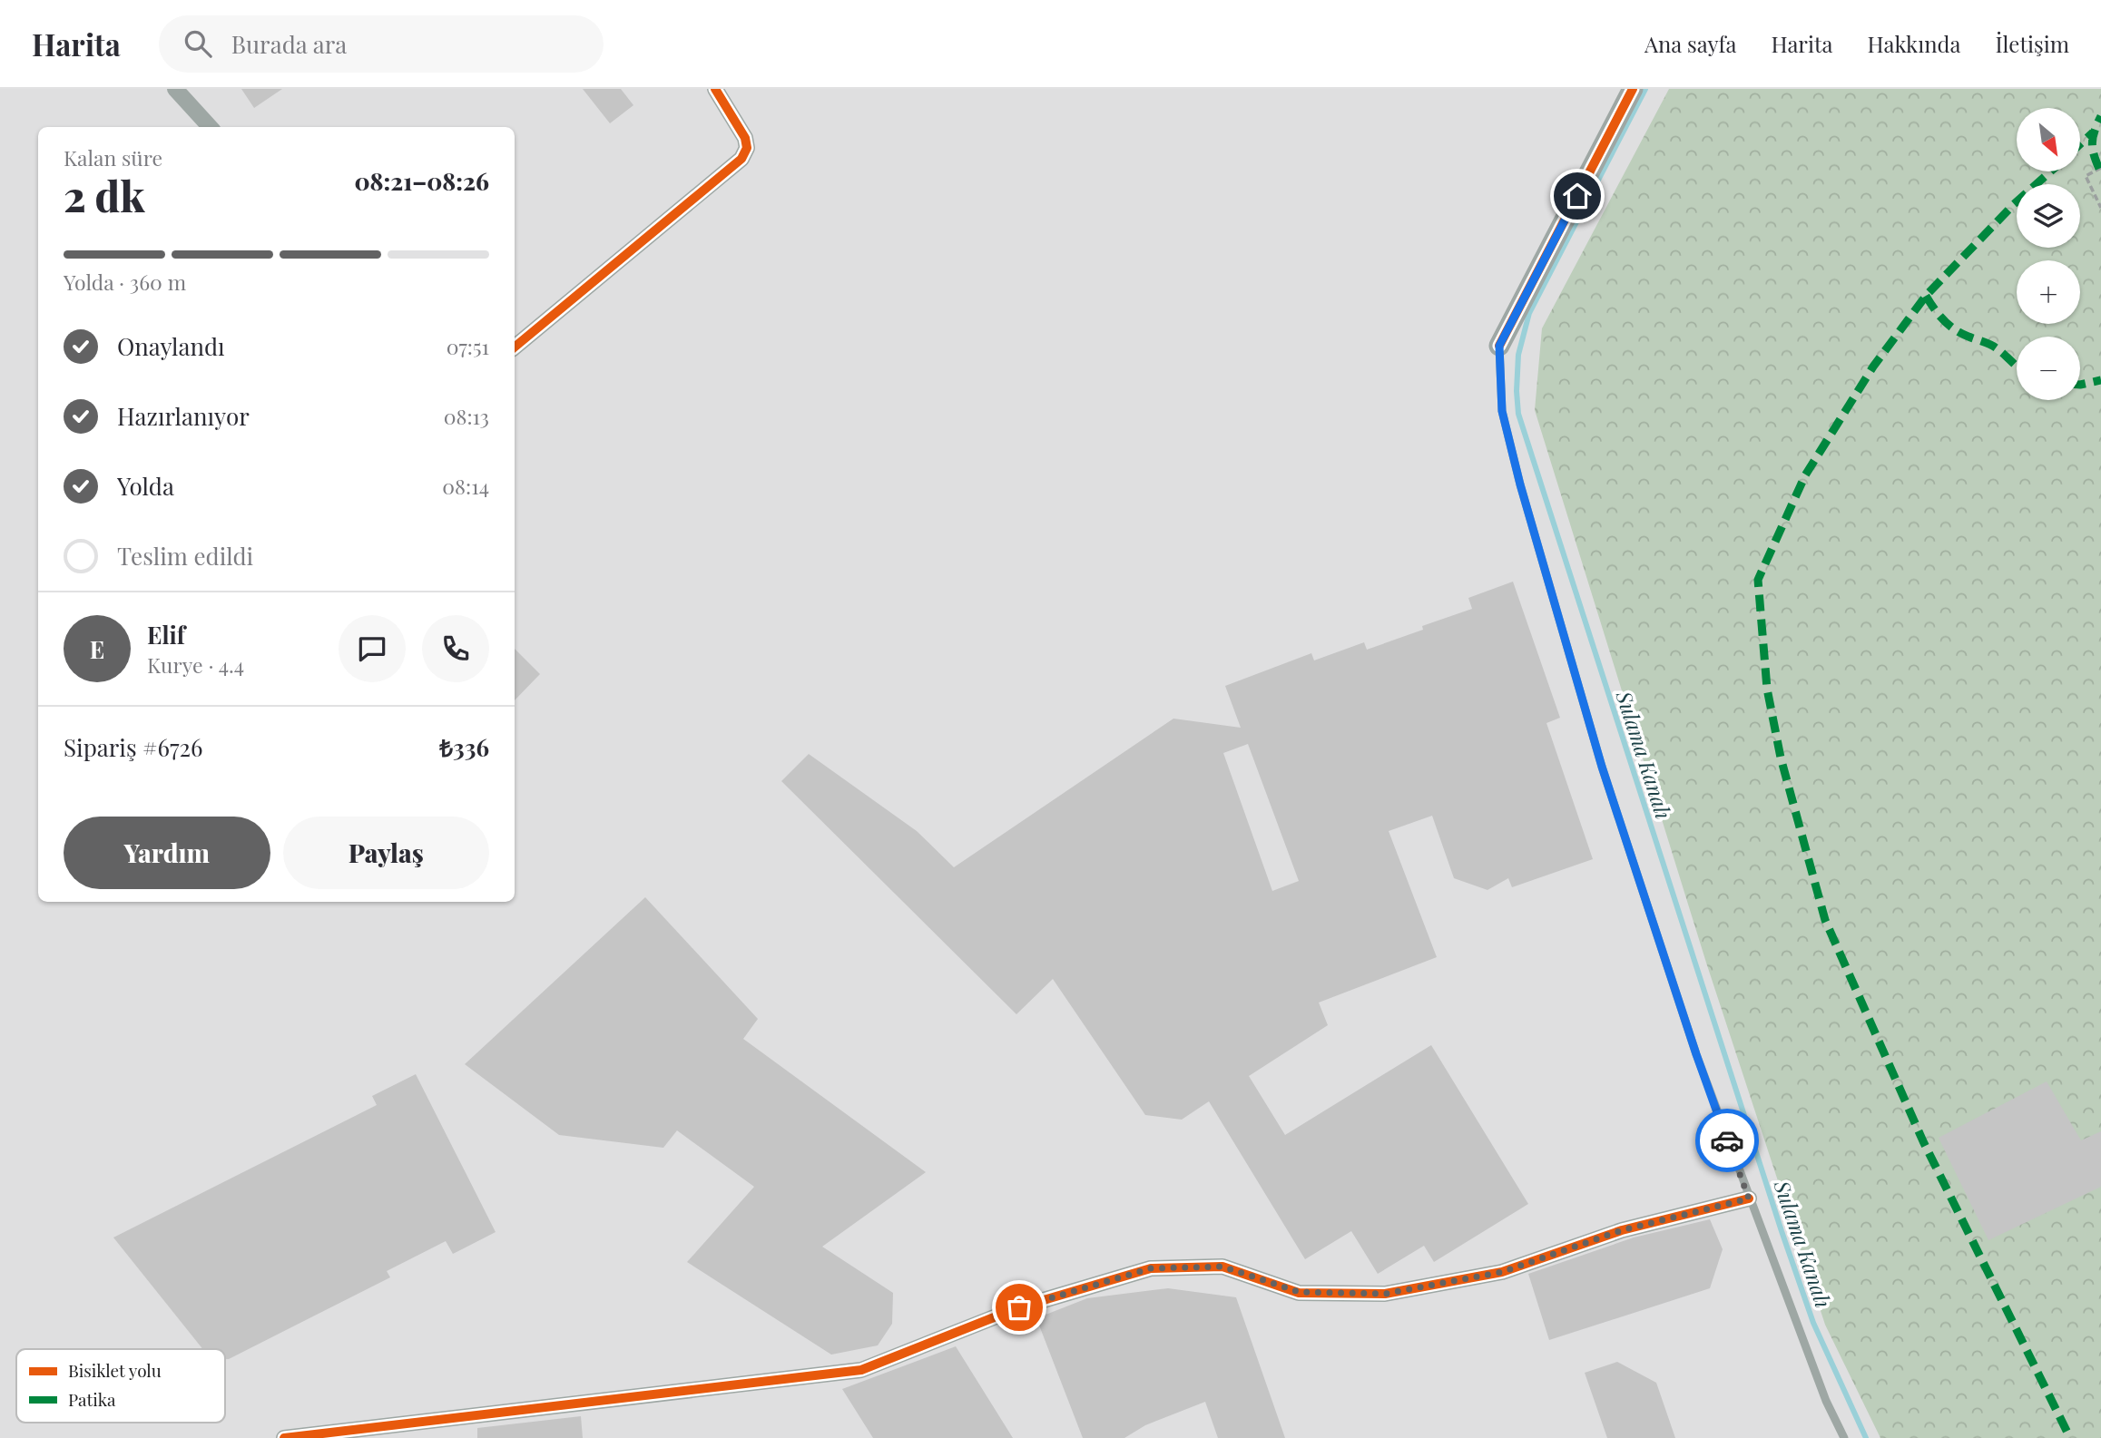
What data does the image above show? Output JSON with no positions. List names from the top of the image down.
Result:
{
  "water": ["Sulama Kanalı"],
  "legend": ["Bisiklet yolu", "Patika"],
  "north": "bottom right",
  "page": {
    "header": "Harita",
    "search": "Burada ara",
    "nav": [
      "Ana sayfa",
      "Harita",
      "Hakkında",
      "İletişim"
    ],
    "map_buttons": ["+", "−"],
    "heading": ["2 dk", "Kalan süre", "08:21–08:26"],
    "panel": [
      "Elif",
      "Kurye · 4.4",
      "Sipariş #6726",
      "₺336"
    ],
    "bar": "Yolda · 360 m",
    "list": [
      ["Onaylandı", "07:51"],
      ["Hazırlanıyor", "08:13"],
      ["Yolda", "08:14"],
      "Teslim edildi"
    ],
    "round": "E",
    "buttons": ["Yardım", "Paylaş"]
  }
}
